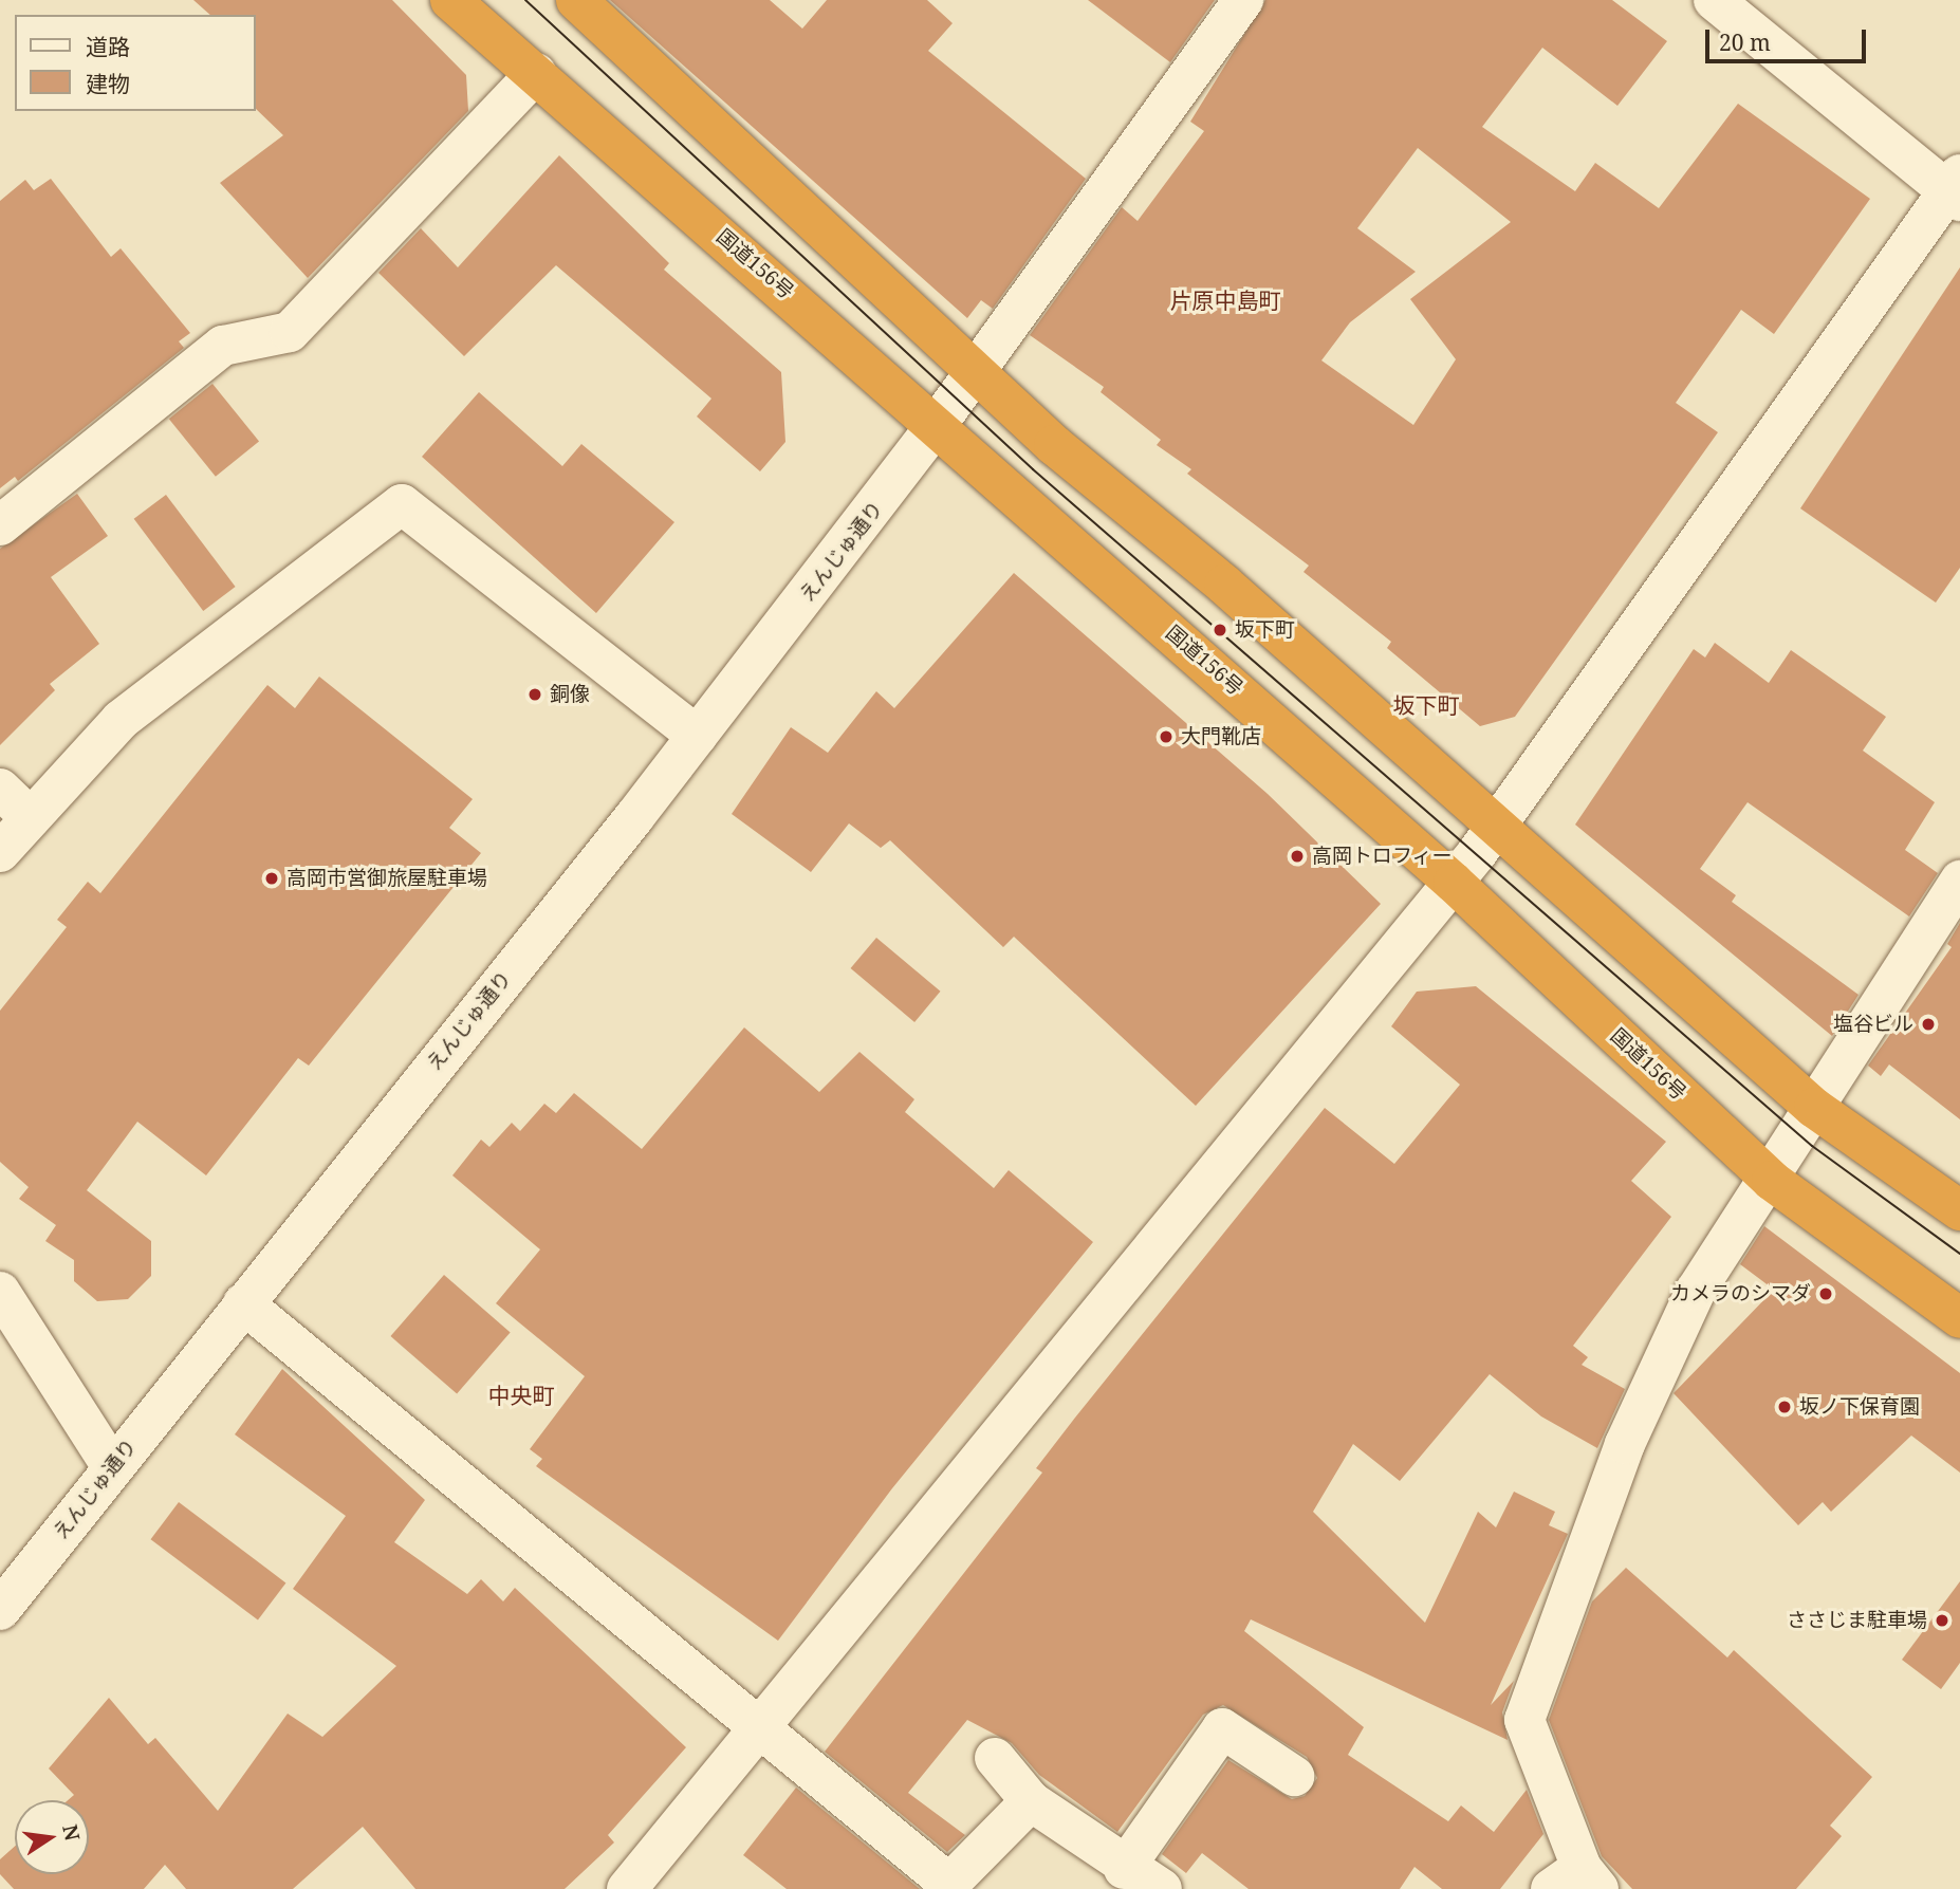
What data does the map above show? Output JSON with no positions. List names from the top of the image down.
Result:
{
  "streets": {
    "highway": ["国道156号"],
    "street": ["えんじゅ通り"]
  },
  "crossings": [
    ["国道156号", "えんじゅ通り"]
  ],
  "districts": ["片原中島町", "坂下町", "中央町"],
  "places": [
    "坂下町",
    "銅像",
    "大門靴店",
    "高岡トロフィー",
    "高岡市営御旅屋駐車場",
    "塩谷ビル",
    "カメラのシマダ",
    "坂ノ下保育園",
    "ささじま駐車場"
  ],
  "legend": ["道路", "建物"],
  "scale_bar": "20 m",
  "north": "right"
}
